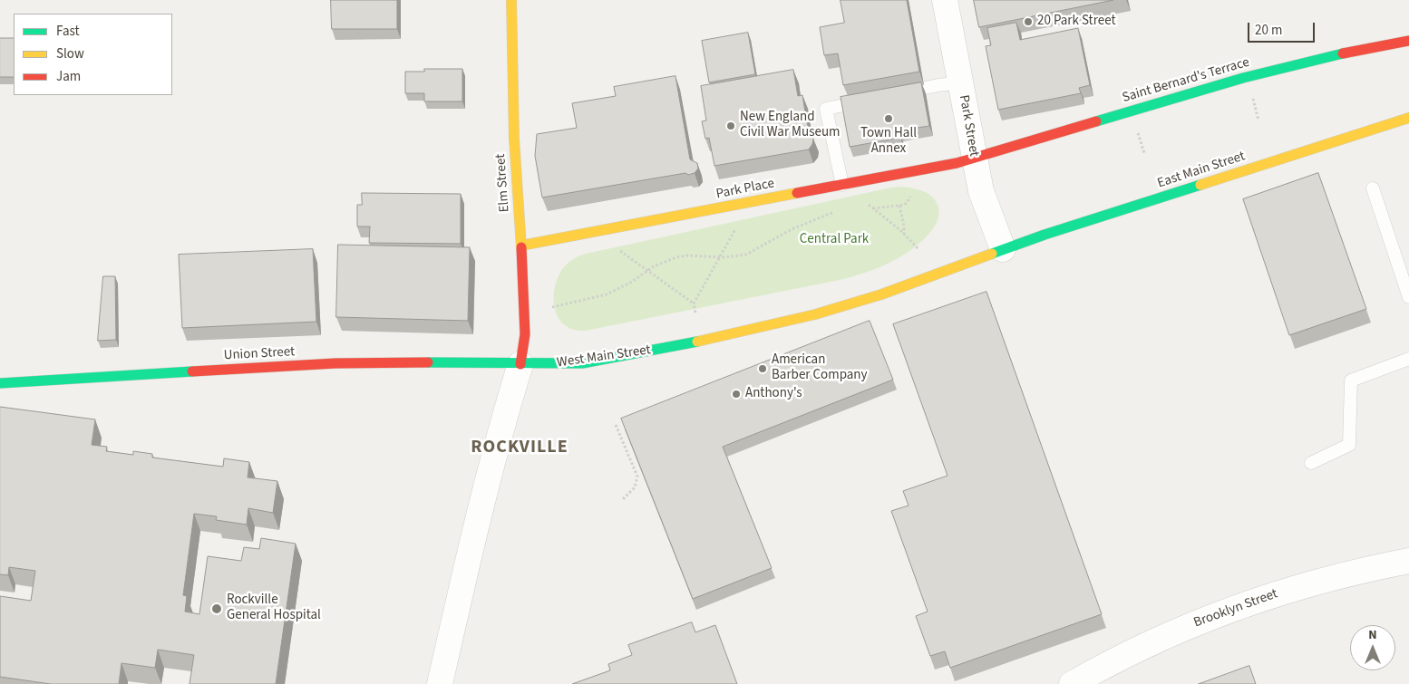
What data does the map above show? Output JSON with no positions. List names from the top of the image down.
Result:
{
  "streets": {
    "main road": [
      "Saint Bernard's Terrace",
      "East Main Street",
      "Elm Street",
      "Park Place",
      "Union Street",
      "West Main Street"
    ],
    "street": ["Park Street", "Brooklyn Street"]
  },
  "crossings": [
    ["Saint Bernard's Terrace", "Park Street"],
    ["Saint Bernard's Terrace", "Park Place"],
    ["Park Street", "East Main Street"],
    ["Park Street", "Park Place"],
    ["Park Street", "West Main Street"],
    ["East Main Street", "West Main Street"],
    ["Elm Street", "Park Place"],
    ["Elm Street", "Union Street"],
    ["Elm Street", "West Main Street"],
    ["Union Street", "West Main Street"]
  ],
  "districts": ["ROCKVILLE"],
  "parks": ["Central Park"],
  "places": [
    "20 Park Street",
    "Town Hall Annex",
    "New England Civil War Museum",
    "American Barber Company",
    "Anthony's",
    "Rockville General Hospital"
  ],
  "legend": ["Fast", "Slow", "Jam"],
  "scale_bar": "20 m",
  "north": "top"
}
